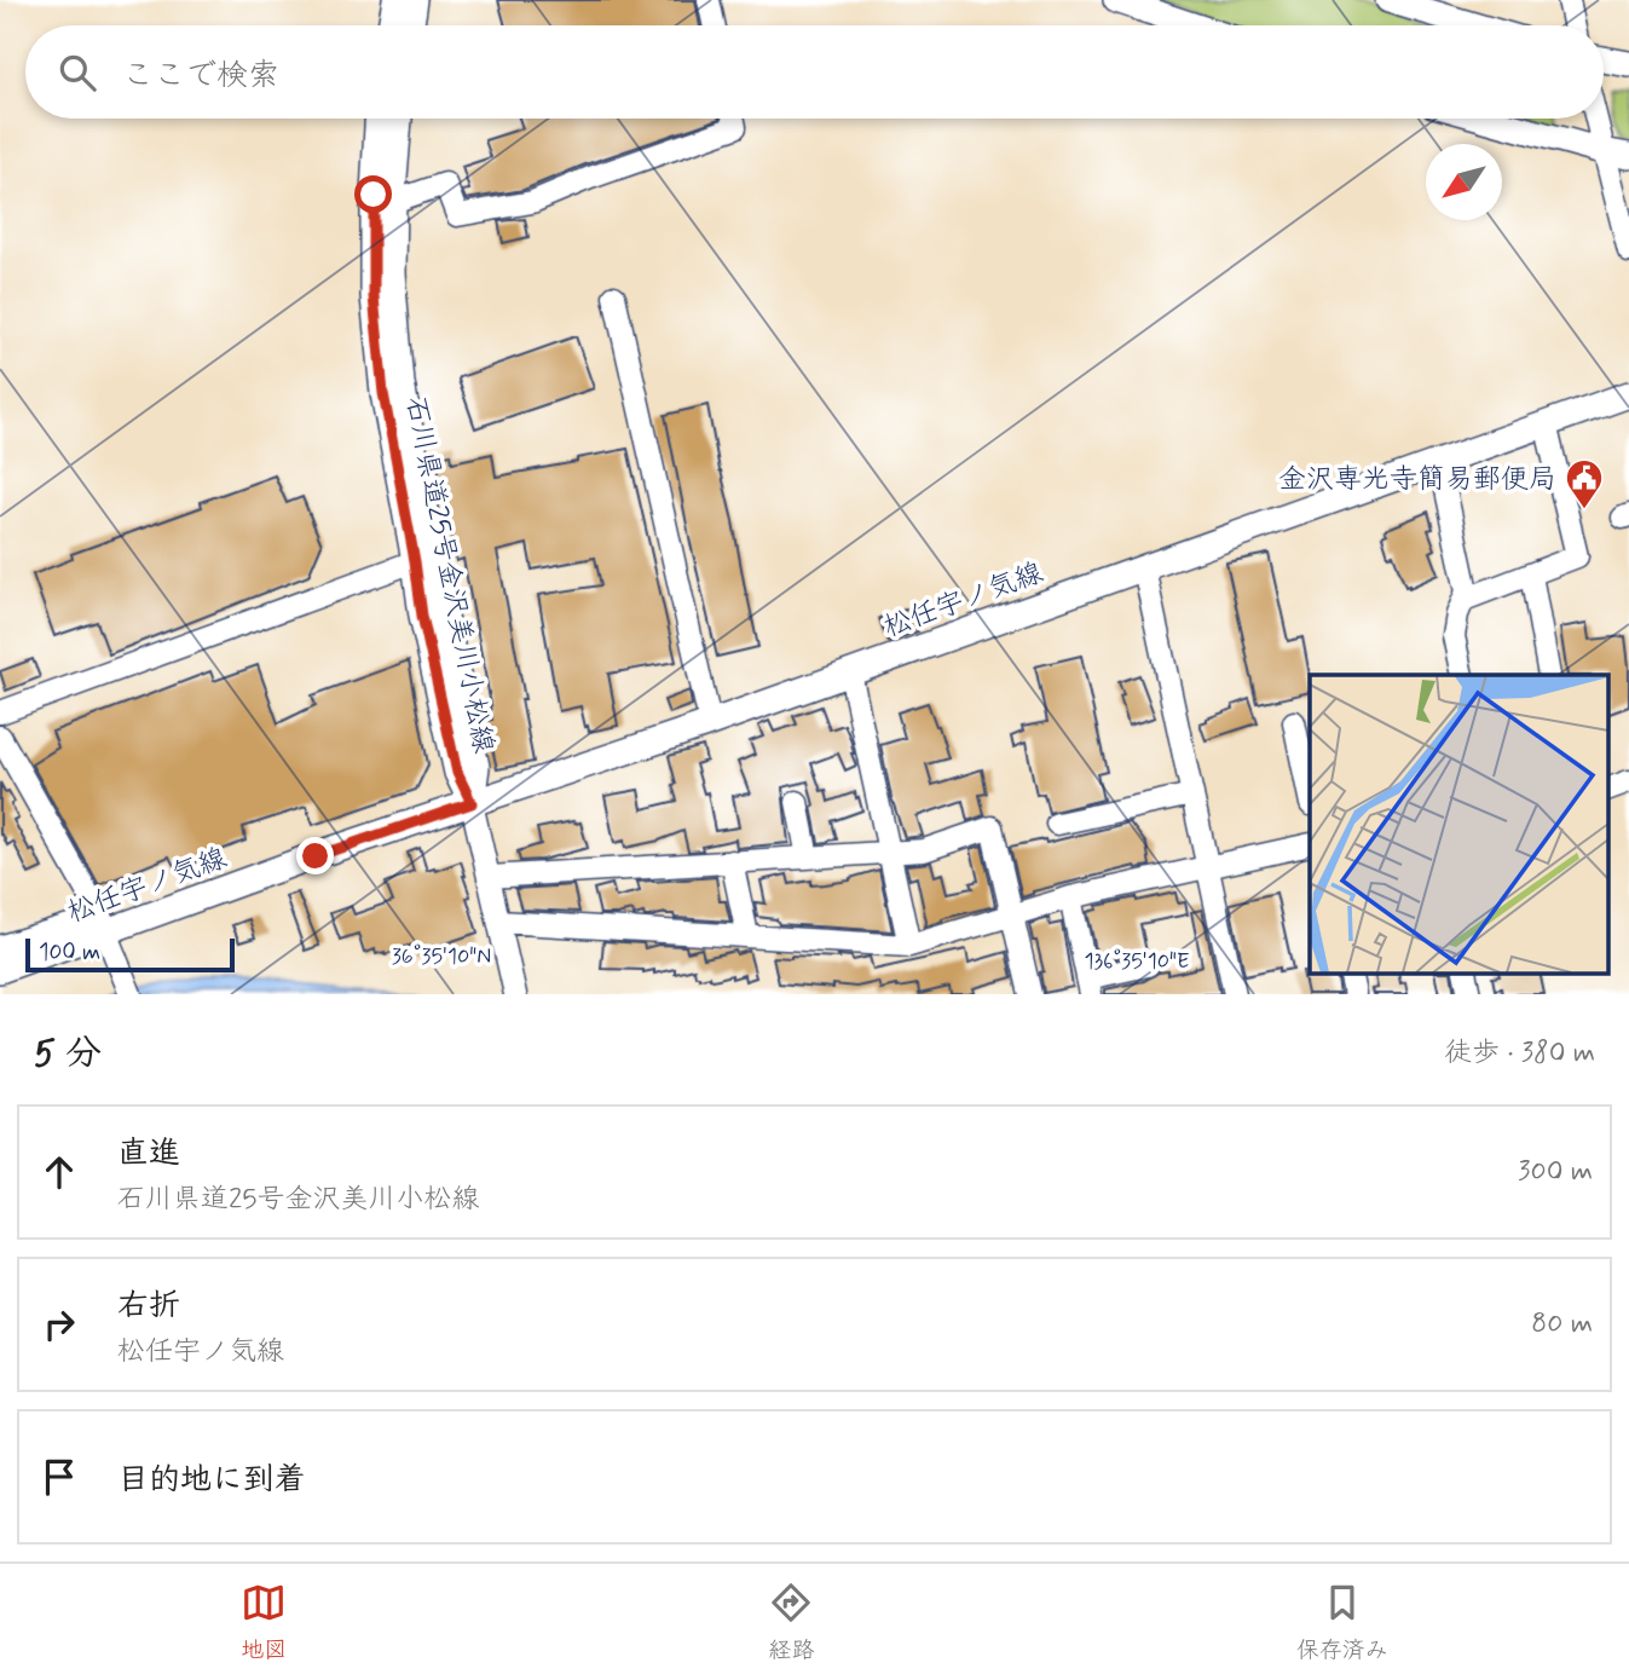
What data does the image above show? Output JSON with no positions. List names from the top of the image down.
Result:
{
  "streets": {
    "main road": ["石川県道25号金沢美川小松線", "松任宇ノ気線"]
  },
  "crossings": [
    ["石川県道25号金沢美川小松線", "松任宇ノ気線"]
  ],
  "places": {
    "public building": ["金沢専光寺簡易郵便局"]
  },
  "scale_bar": "100 m",
  "north": "bottom left",
  "page": {
    "search": "ここで検索",
    "scale": "100 m",
    "heading": ["5 分", "徒歩 · 380 m"],
    "list": [
      ["直進", "石川県道25号金沢美川小松線", "300 m"],
      ["右折", "松任宇ノ気線", "80 m"],
      "目的地に到着"
    ],
    "nav": ["地図", "経路", "保存済み"]
  },
  "coordinates": ["36°35'10\"N", "136°35'10\"E"]
}
